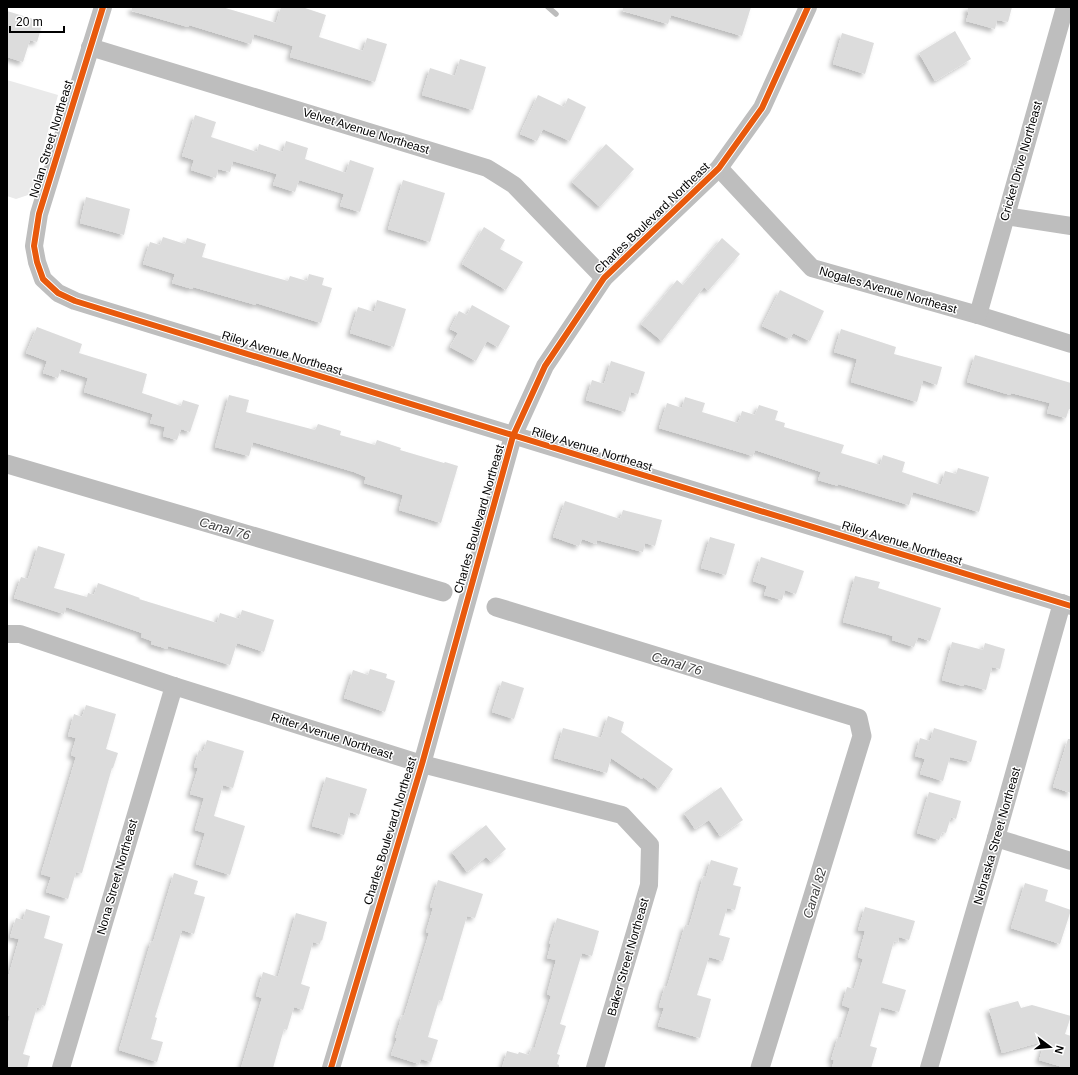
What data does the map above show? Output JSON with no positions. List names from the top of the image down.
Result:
{
  "streets": {
    "street": [
      "Velvet Avenue Northeast",
      "Nolan Street Northeast",
      "Cricket Drive Northeast",
      "Charles Boulevard Northeast",
      "Nogales Avenue Northeast",
      "Riley Avenue Northeast",
      "Ritter Avenue Northeast",
      "Nebraska Street Northeast",
      "Nona Street Northeast",
      "Baker Street Northeast"
    ]
  },
  "crossings": [
    ["Velvet Avenue Northeast", "Nolan Street Northeast"],
    ["Velvet Avenue Northeast", "Charles Boulevard Northeast"],
    ["Nolan Street Northeast", "Riley Avenue Northeast"],
    ["Cricket Drive Northeast", "Nogales Avenue Northeast"],
    ["Charles Boulevard Northeast", "Nogales Avenue Northeast"],
    ["Charles Boulevard Northeast", "Riley Avenue Northeast"],
    ["Charles Boulevard Northeast", "Ritter Avenue Northeast"],
    ["Riley Avenue Northeast", "Nebraska Street Northeast"],
    ["Ritter Avenue Northeast", "Nona Street Northeast"],
    ["Ritter Avenue Northeast", "Baker Street Northeast"]
  ],
  "water": ["Canal 76", "Canal 82"],
  "scale_bar": "20 m",
  "north": "right"
}
